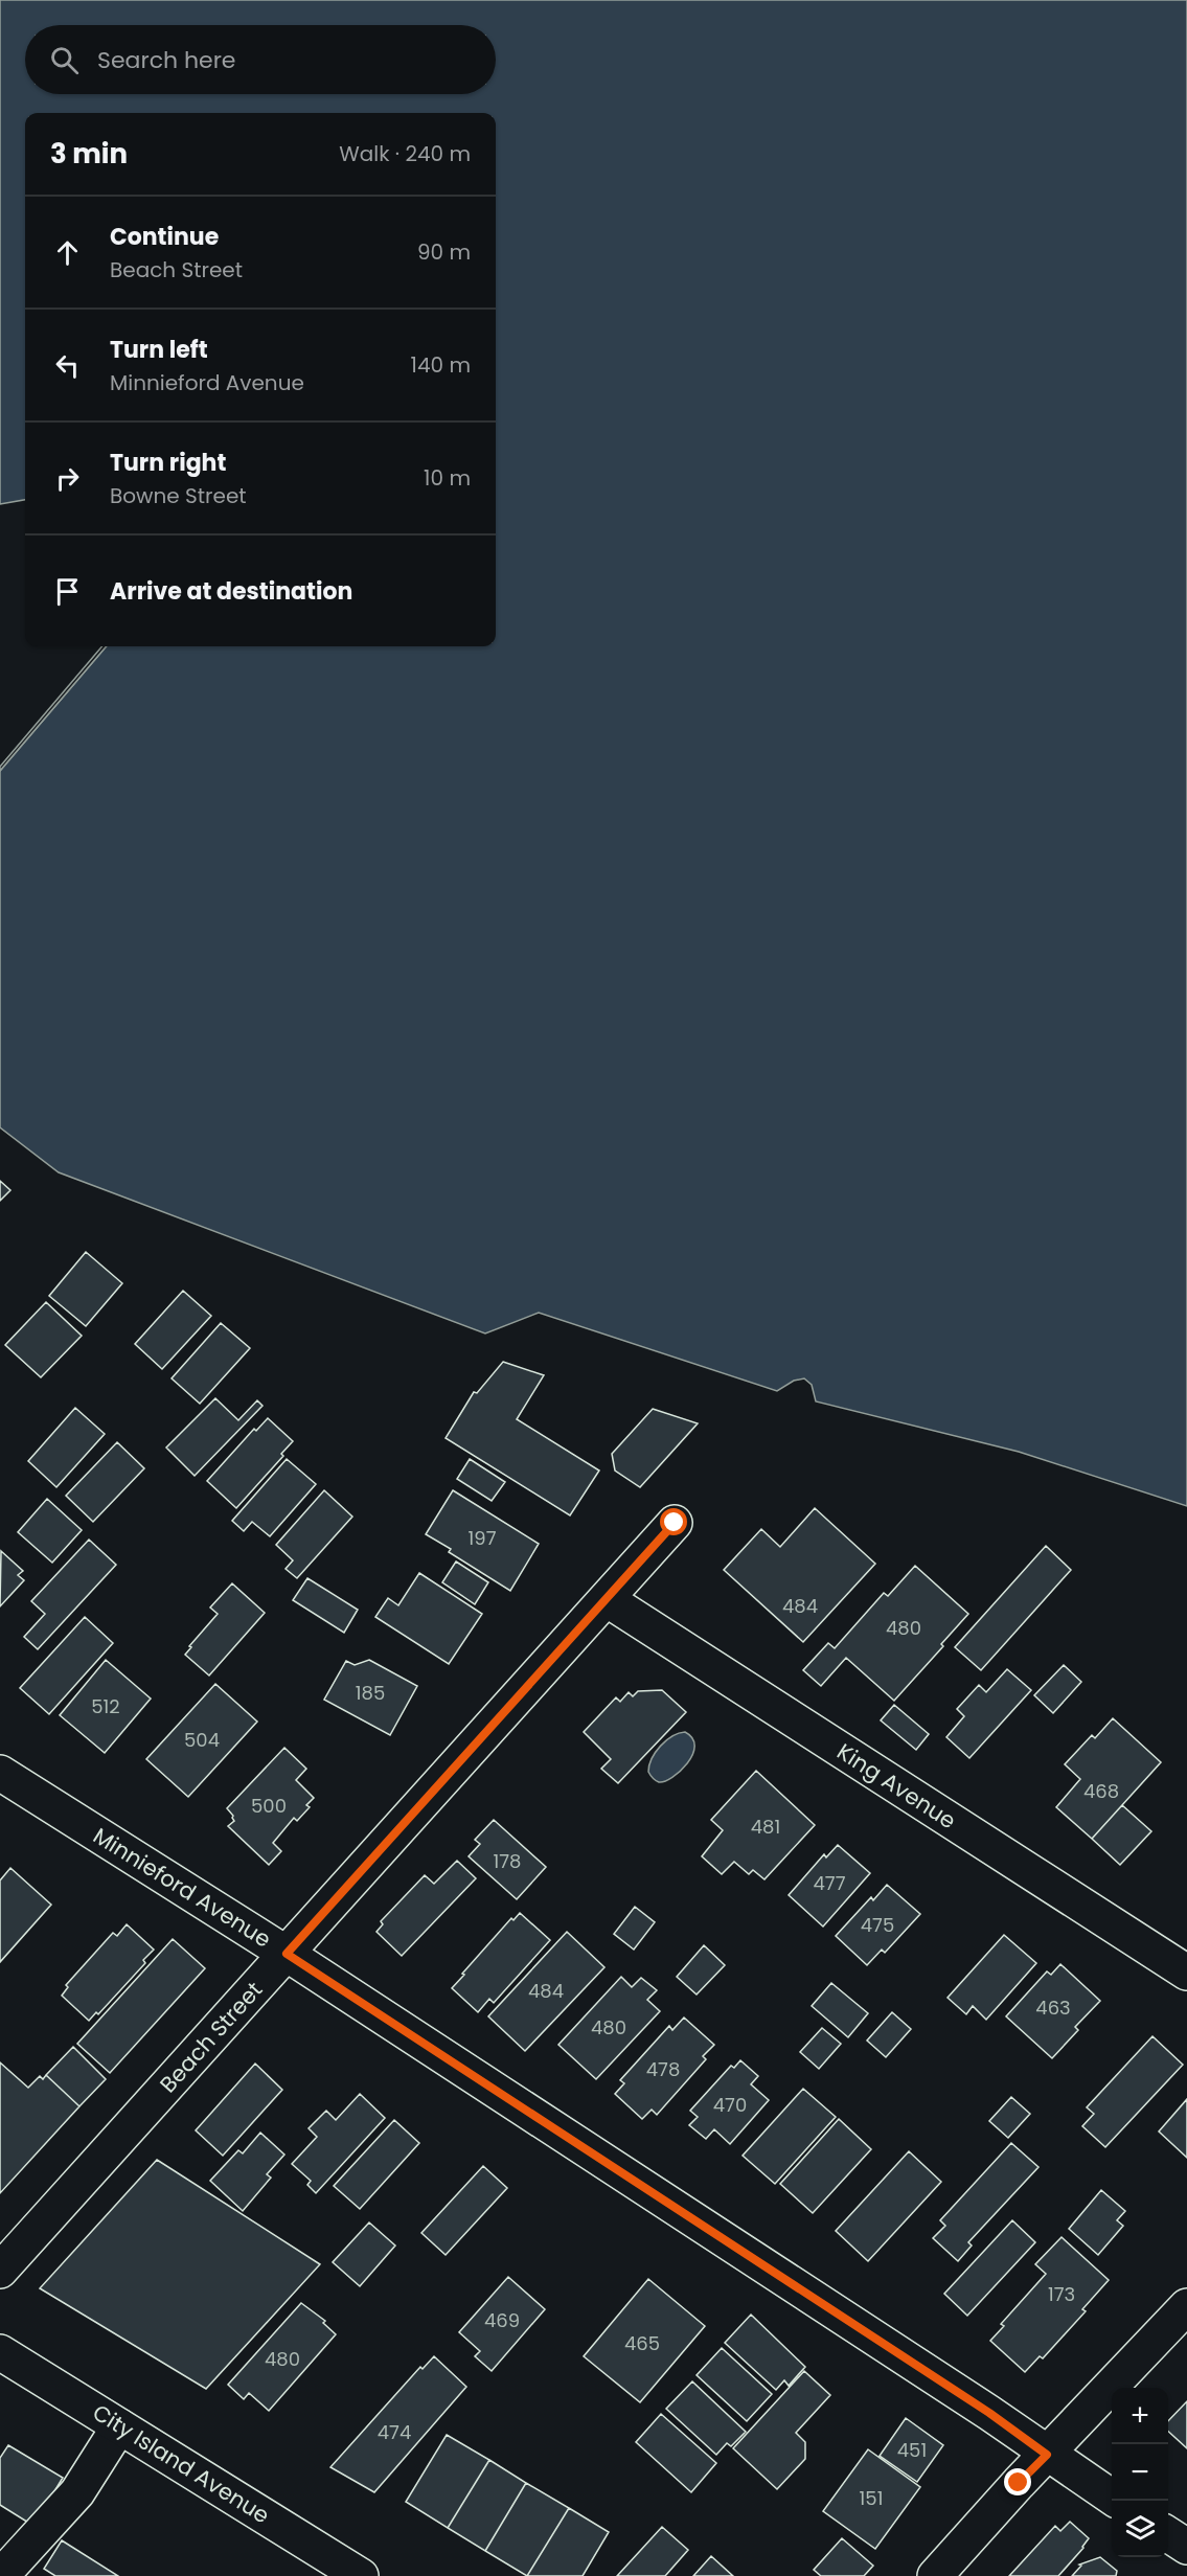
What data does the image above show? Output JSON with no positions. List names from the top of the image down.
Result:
{
  "streets": {
    "street": [
      "King Avenue",
      "Minnieford Avenue",
      "Beach Street",
      "City Island Avenue"
    ]
  },
  "crossings": [
    ["King Avenue", "Beach Street"],
    ["Minnieford Avenue", "Beach Street"]
  ],
  "house_numbers": [
    "197",
    "484",
    "480",
    "185",
    "512",
    "504",
    "468",
    "500",
    "481",
    "178",
    "477",
    "475",
    "484",
    "463",
    "480",
    "478",
    "470",
    "173",
    "469",
    "465",
    "480",
    "474",
    "451",
    "151"
  ],
  "page": {
    "search": "Search here",
    "heading": ["3 min", "Walk · 240 m"],
    "list": [
      ["Continue", "Beach Street", "90 m"],
      ["Turn left", "Minnieford Avenue", "140 m"],
      ["Turn right", "Bowne Street", "10 m"],
      "Arrive at destination"
    ],
    "map_buttons": ["+", "−"]
  }
}
